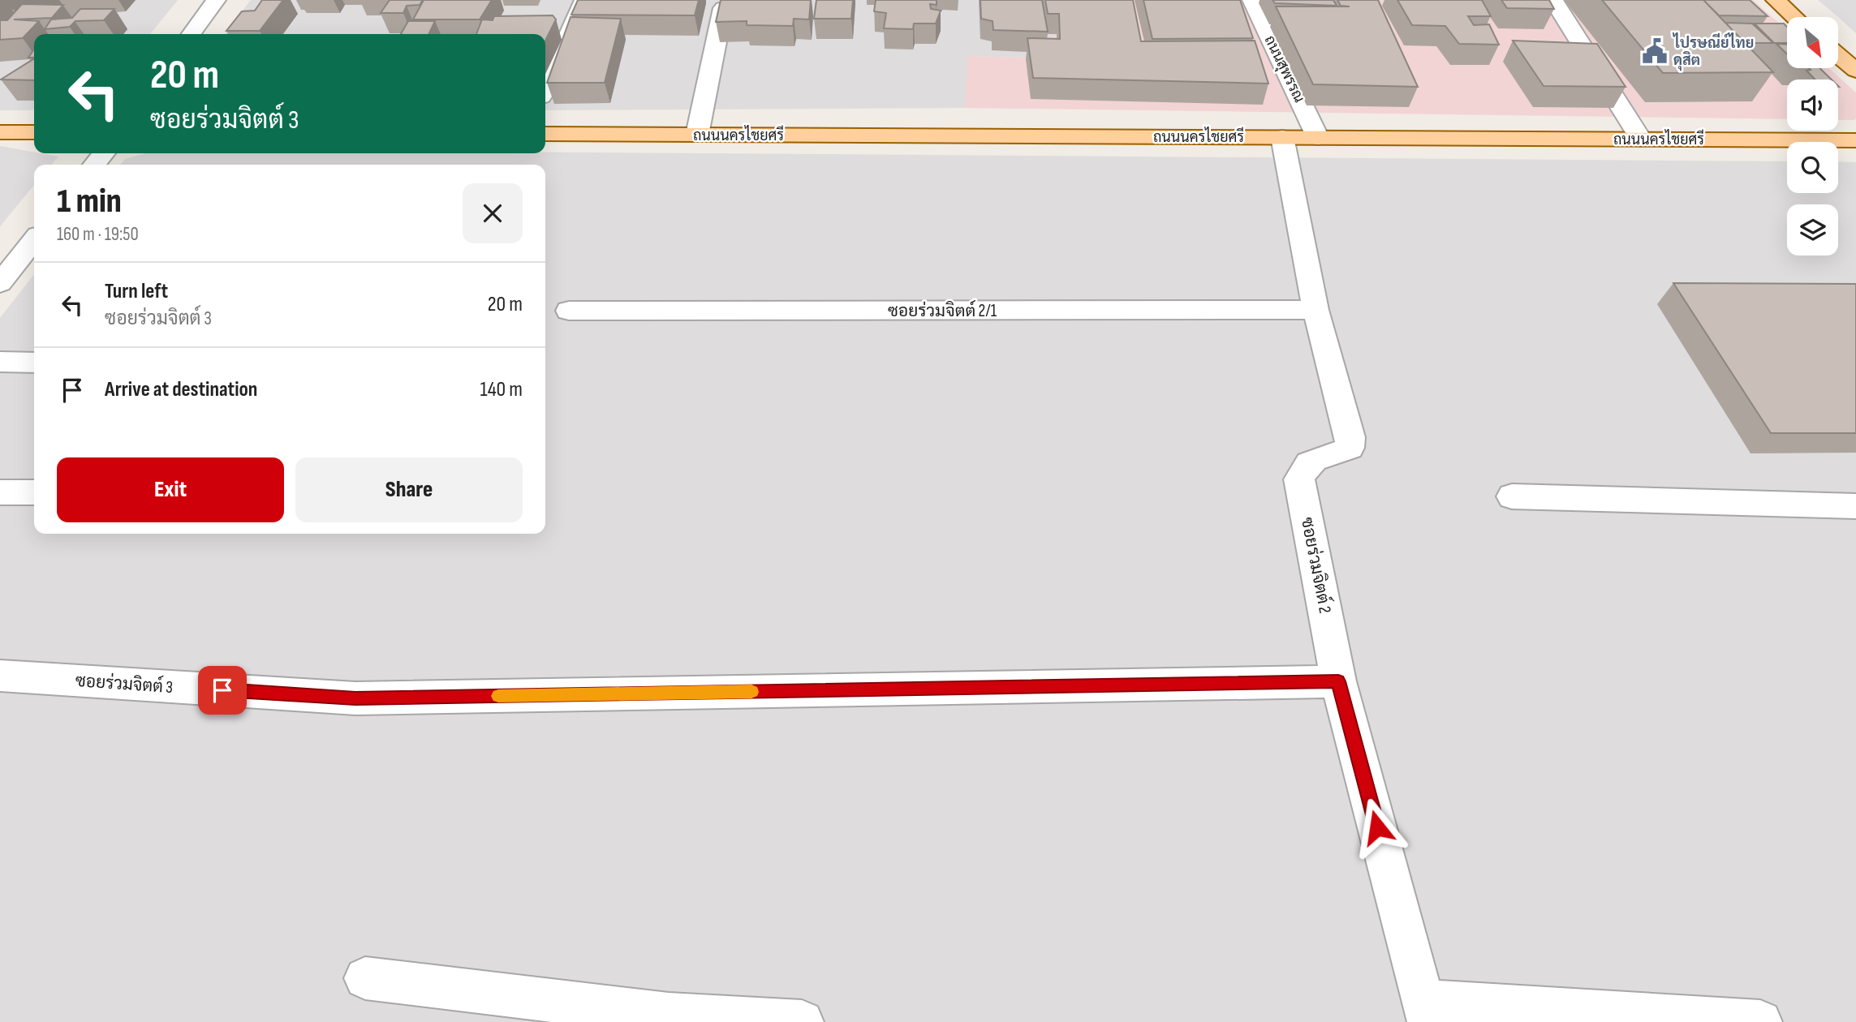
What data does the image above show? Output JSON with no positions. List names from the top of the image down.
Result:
{
  "streets": {
    "main road": ["ถนนนครไชยศรี"],
    "street": [
      "ถนนสุพรรณ",
      "ซอยร่วมจิตต์ 2/1",
      "ซอยร่วมจิตต์ 2",
      "ซอยร่วมจิตต์ 3"
    ]
  },
  "crossings": [
    ["ถนนสุพรรณ", "ถนนนครไชยศรี"],
    ["ถนนนครไชยศรี", "ซอยร่วมจิตต์ 2"],
    ["ซอยร่วมจิตต์ 2/1", "ซอยร่วมจิตต์ 2"],
    ["ซอยร่วมจิตต์ 2", "ซอยร่วมจิตต์ 3"]
  ],
  "places": {
    "public building": ["ไปรษณีย์ไทย ดุสิต"]
  },
  "north": "bottom right",
  "page": {
    "turn": ["20 m", "ซอยร่วมจิตต์ 3"],
    "heading": ["1 min", "160 m · 19:50"],
    "list": [
      {
        "name": "Turn left",
        "note": "ซอยร่วมจิตต์ 3",
        "value": "20 m"
      },
      {
        "name": "Arrive at destination",
        "value": "140 m"
      }
    ],
    "buttons": ["Exit", "Share"]
  }
}
